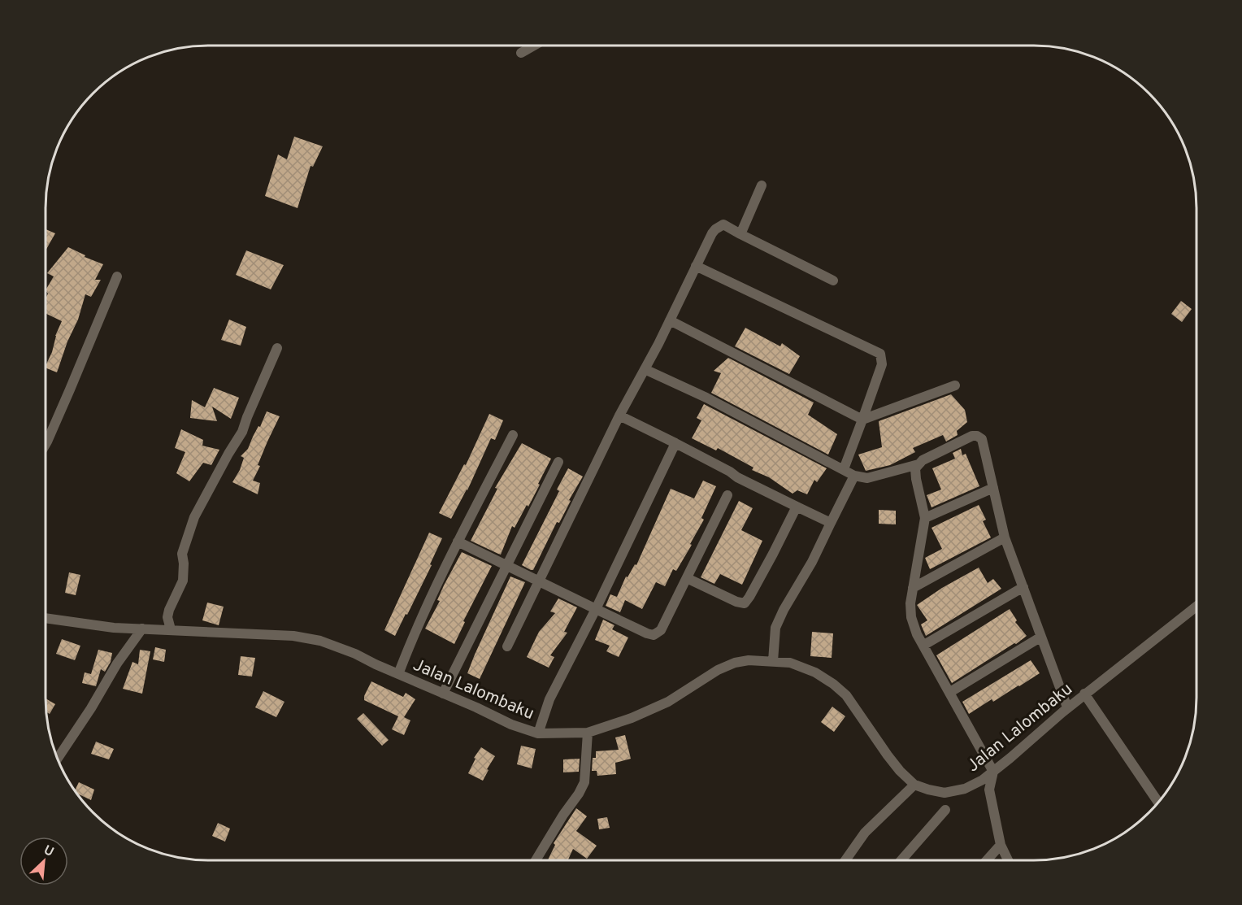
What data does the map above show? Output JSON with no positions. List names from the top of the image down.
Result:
{
  "streets": {
    "street": ["Jalan Lalombaku"]
  },
  "north": "top right"
}
